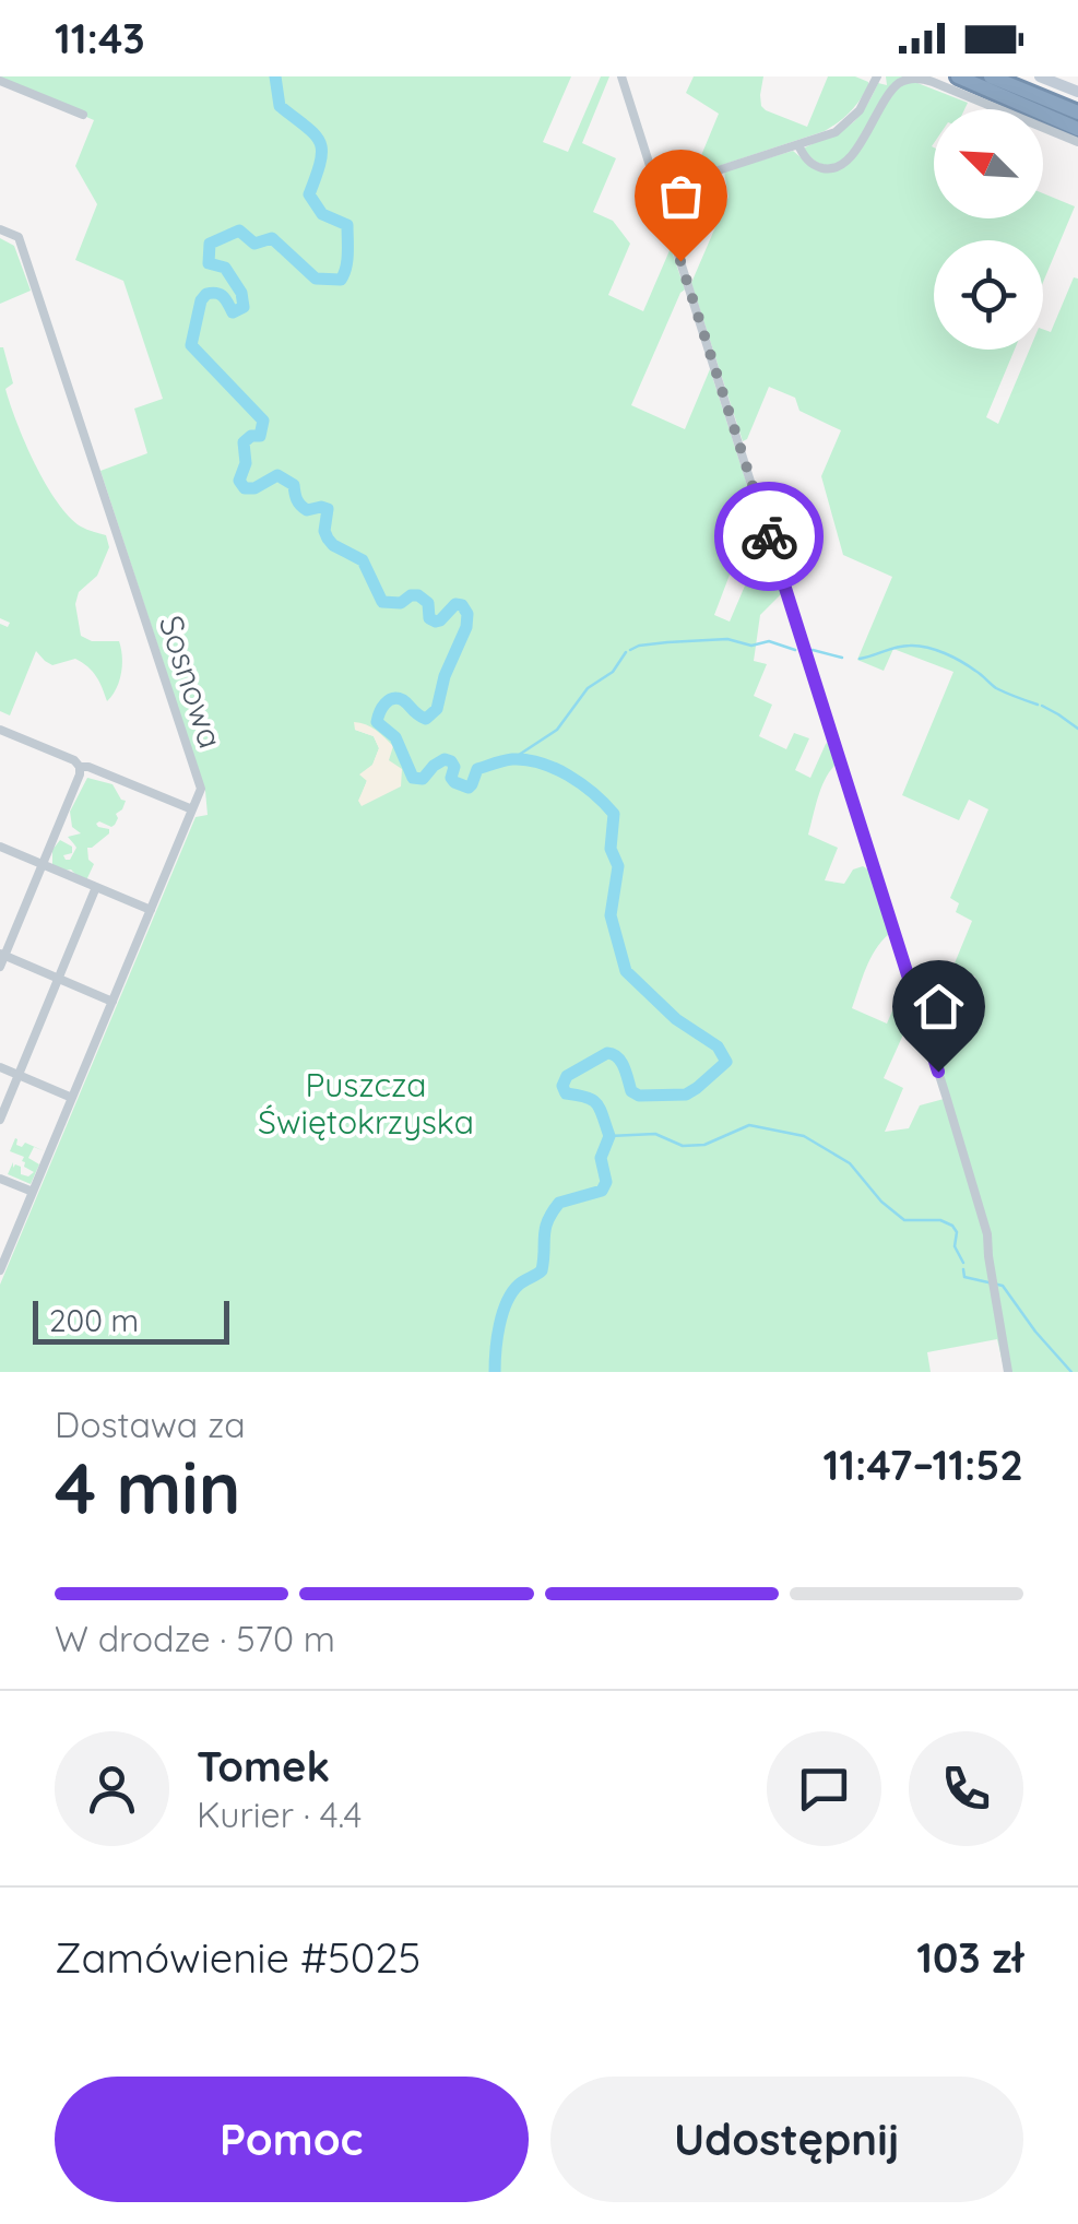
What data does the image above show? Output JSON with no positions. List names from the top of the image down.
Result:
{
  "streets": {
    "street": ["Sosnowa"]
  },
  "parks": ["Puszcza Świętokrzyska"],
  "scale_bar": "200 m",
  "north": "top left",
  "page": {
    "status": "11:43",
    "scale": "200 m",
    "heading": ["4 min", "Dostawa za", "11:47–11:52"],
    "panel": [
      "Tomek",
      "Kurier · 4.4",
      "Zamówienie #5025",
      "103 zł"
    ],
    "bar": "W drodze · 570 m",
    "buttons": ["Pomoc", "Udostępnij"]
  }
}
